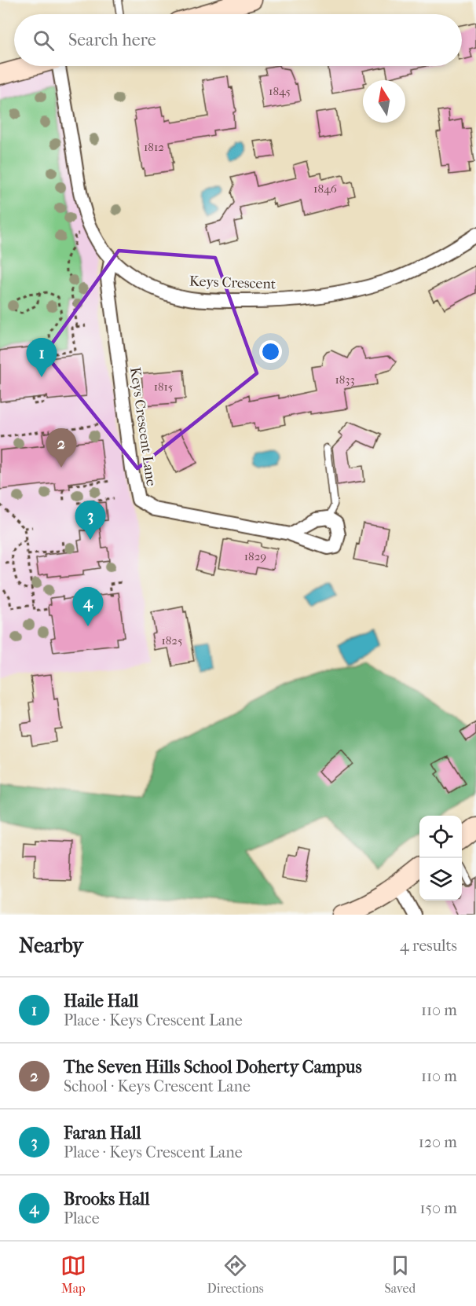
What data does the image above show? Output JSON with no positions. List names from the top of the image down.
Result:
{
  "streets": {
    "street": ["Keys Crescent", "Keys Crescent Lane"]
  },
  "crossings": [
    ["Keys Crescent", "Keys Crescent Lane"]
  ],
  "house_numbers": [
    "1845",
    "1812",
    "1846",
    "1833",
    "1815",
    "1829",
    "1825"
  ],
  "north": "top",
  "page": {
    "search": "Search here",
    "pins": [
      "1",
      "2",
      "3",
      "4"
    ],
    "heading": ["Nearby", "4 results"],
    "list": [
      {
        "mark": "1",
        "name": "Haile Hall",
        "note": "Place · Keys Crescent Lane",
        "value": "110 m"
      },
      {
        "mark": "2",
        "name": "The Seven Hills School Doherty Campus",
        "note": "School · Keys Crescent Lane",
        "value": "110 m"
      },
      {
        "mark": "3",
        "name": "Faran Hall",
        "note": "Place · Keys Crescent Lane",
        "value": "120 m"
      },
      {
        "mark": "4",
        "name": "Brooks Hall",
        "note": "Place",
        "value": "150 m"
      }
    ],
    "nav": ["Map", "Directions", "Saved"]
  }
}
